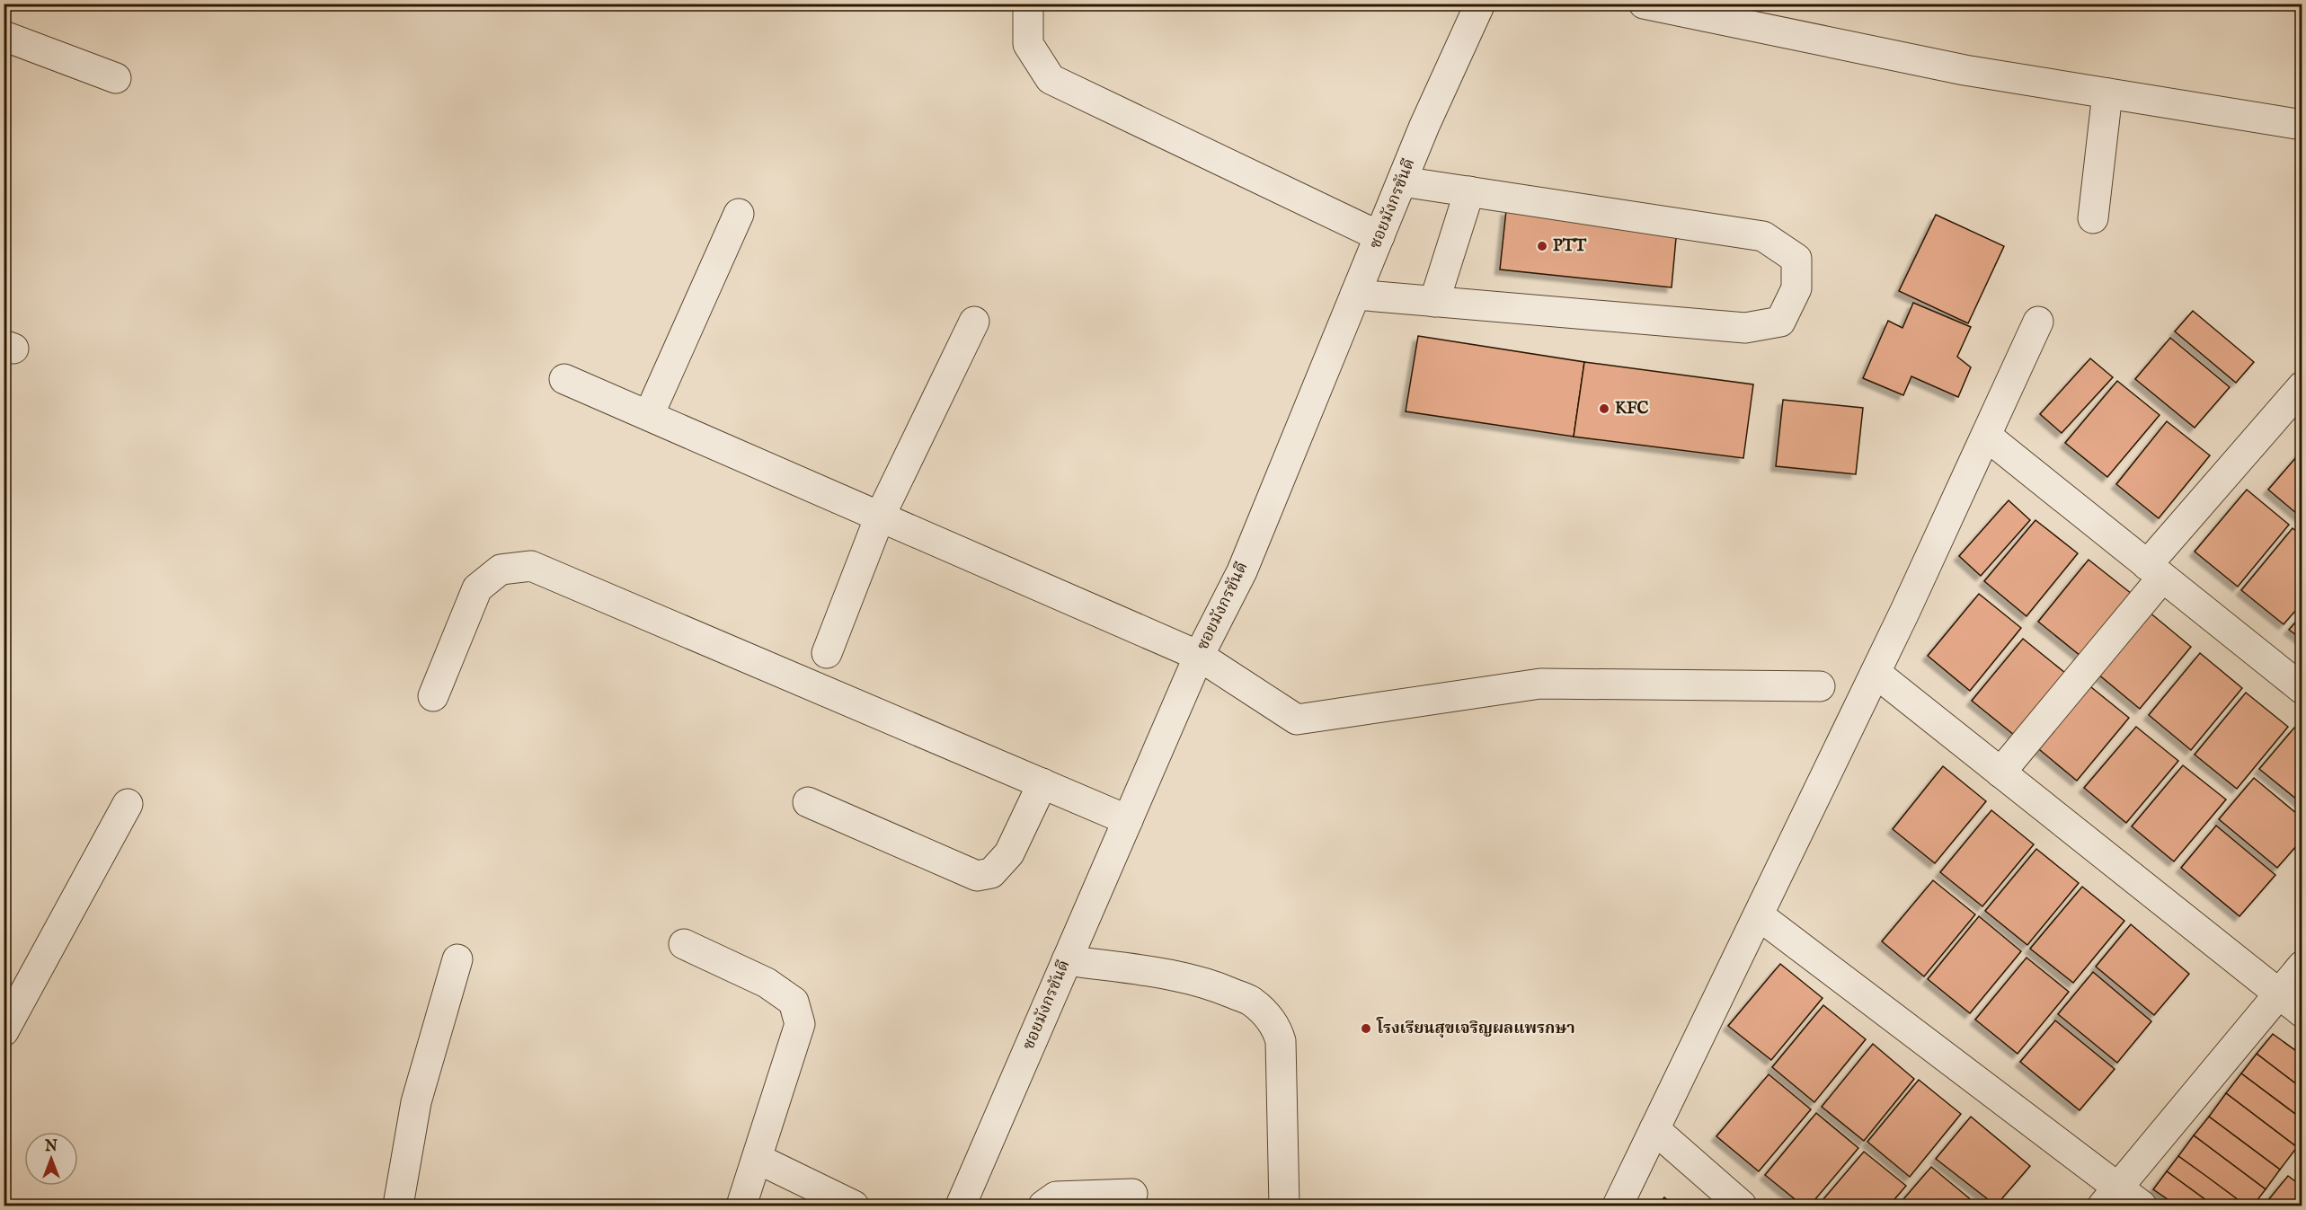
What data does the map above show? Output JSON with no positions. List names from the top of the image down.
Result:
{
  "streets": {
    "street": ["ซอยมังกรขันดี"]
  },
  "places": ["PTT", "KFC", "โรงเรียนสุขเจริญผลแพรกษา"],
  "north": "top"
}
